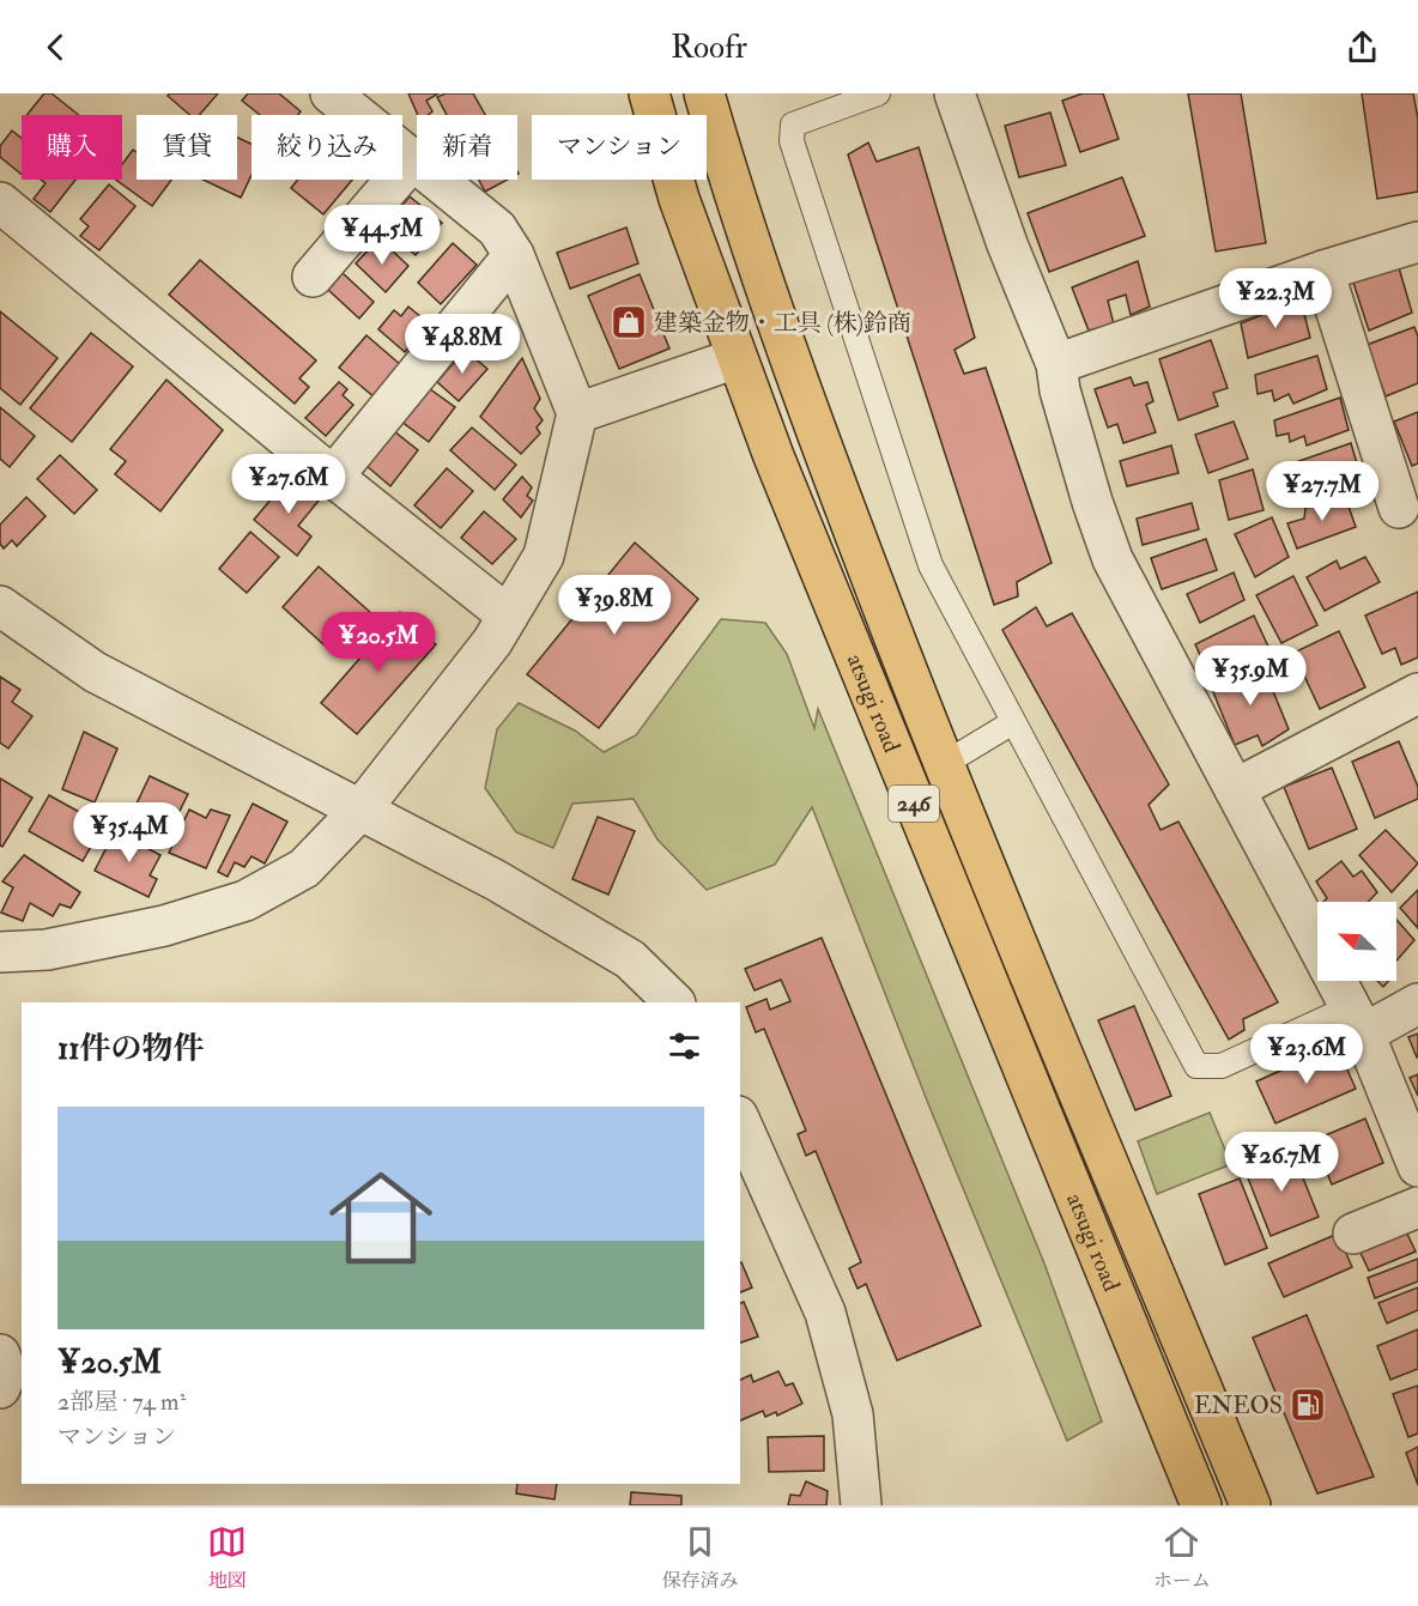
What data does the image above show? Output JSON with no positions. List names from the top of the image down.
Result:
{
  "streets": {
    "highway": ["atsugi road", "246"]
  },
  "places": {
    "shop": ["建築金物・工具 (株)鈴商"],
    "fuel station": ["ENEOS"]
  },
  "north": "top left",
  "page": {
    "header": "Roofr",
    "chip": [
      "購入",
      "賃貸",
      "絞り込み",
      "新着",
      "マンション"
    ],
    "price": [
      "¥44.5M",
      "¥22.3M",
      "¥48.8M",
      "¥27.6M",
      "¥27.7M",
      "¥39.8M",
      "¥20.5M",
      "¥35.9M",
      "¥35.4M",
      "¥23.6M",
      "¥26.7M"
    ],
    "heading": "11件の物件",
    "list": [
      {
        "name": "¥20.5M",
        "note": "2部屋 · 74 m² · マンション"
      }
    ],
    "tabs": ["地図", "保存済み", "ホーム"]
  }
}
